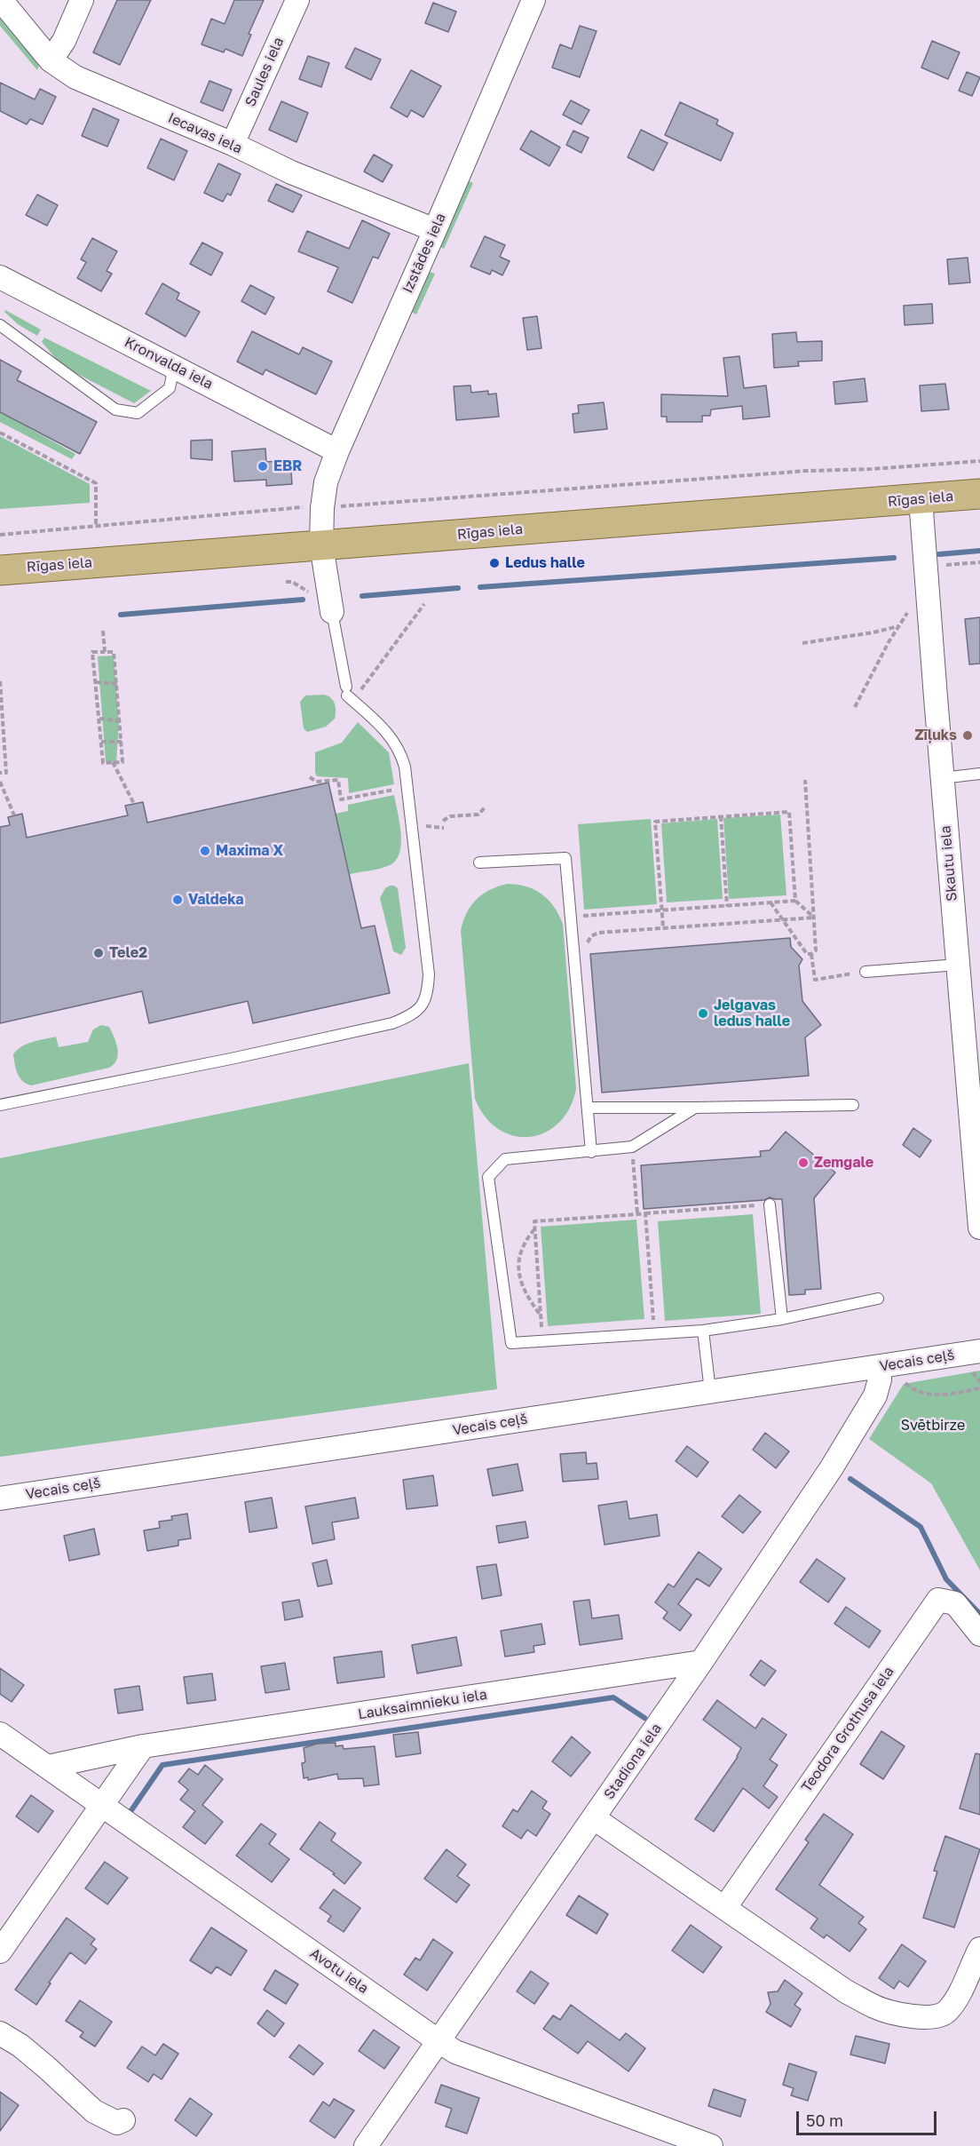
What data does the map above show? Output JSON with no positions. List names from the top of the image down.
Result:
{
  "streets": {
    "main road": ["Rīgas iela"],
    "street": [
      "Saules iela",
      "Iecavas iela",
      "Izstādes iela",
      "Kronvalda iela",
      "Skautu iela",
      "Vecais ceļš",
      "Lauksaimnieku iela",
      "Teodora Grothusa iela",
      "Stadiona iela",
      "Avotu iela"
    ]
  },
  "crossings": [
    ["Saules iela", "Iecavas iela"],
    ["Iecavas iela", "Izstādes iela"],
    ["Izstādes iela", "Kronvalda iela"],
    ["Izstādes iela", "Rīgas iela"],
    ["Rīgas iela", "Skautu iela"],
    ["Vecais ceļš", "Stadiona iela"],
    ["Lauksaimnieku iela", "Stadiona iela"],
    ["Lauksaimnieku iela", "Avotu iela"],
    ["Stadiona iela", "Avotu iela"]
  ],
  "parks": ["Svētbirze"],
  "places": [
    "EBR",
    "Ledus halle",
    "Zīļuks",
    "Maxima X",
    "Valdeka",
    "Tele2",
    "Jelgavas ledus halle",
    "Zemgale"
  ],
  "scale_bar": "50 m"
}
